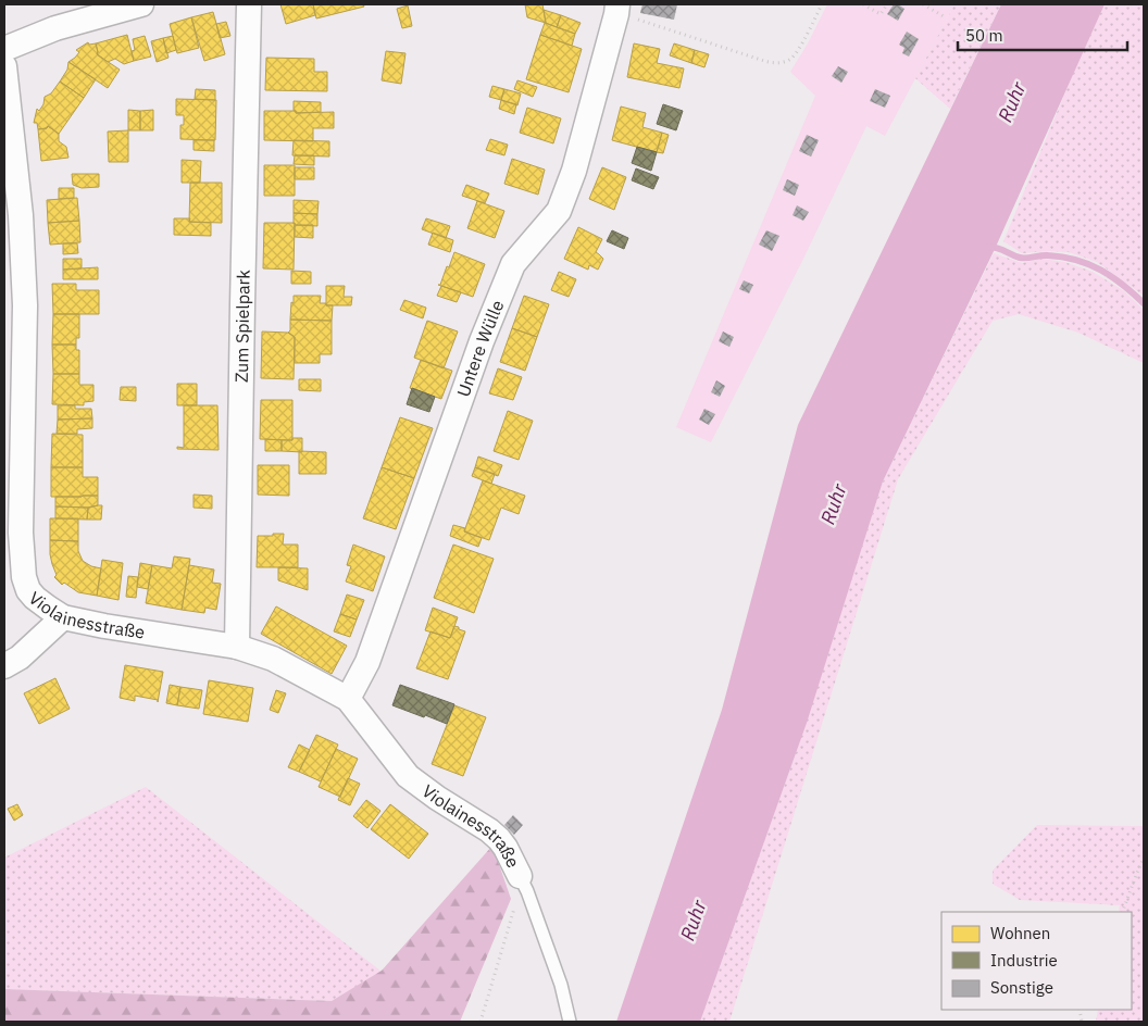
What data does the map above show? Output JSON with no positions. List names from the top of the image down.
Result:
{
  "streets": {
    "street": ["Zum Spielpark", "Untere Wülle", "Violainesstraße"]
  },
  "crossings": [
    ["Zum Spielpark", "Violainesstraße"],
    ["Untere Wülle", "Violainesstraße"]
  ],
  "water": ["Ruhr"],
  "legend": ["Wohnen", "Industrie", "Sonstige"],
  "scale_bar": "50 m"
}
